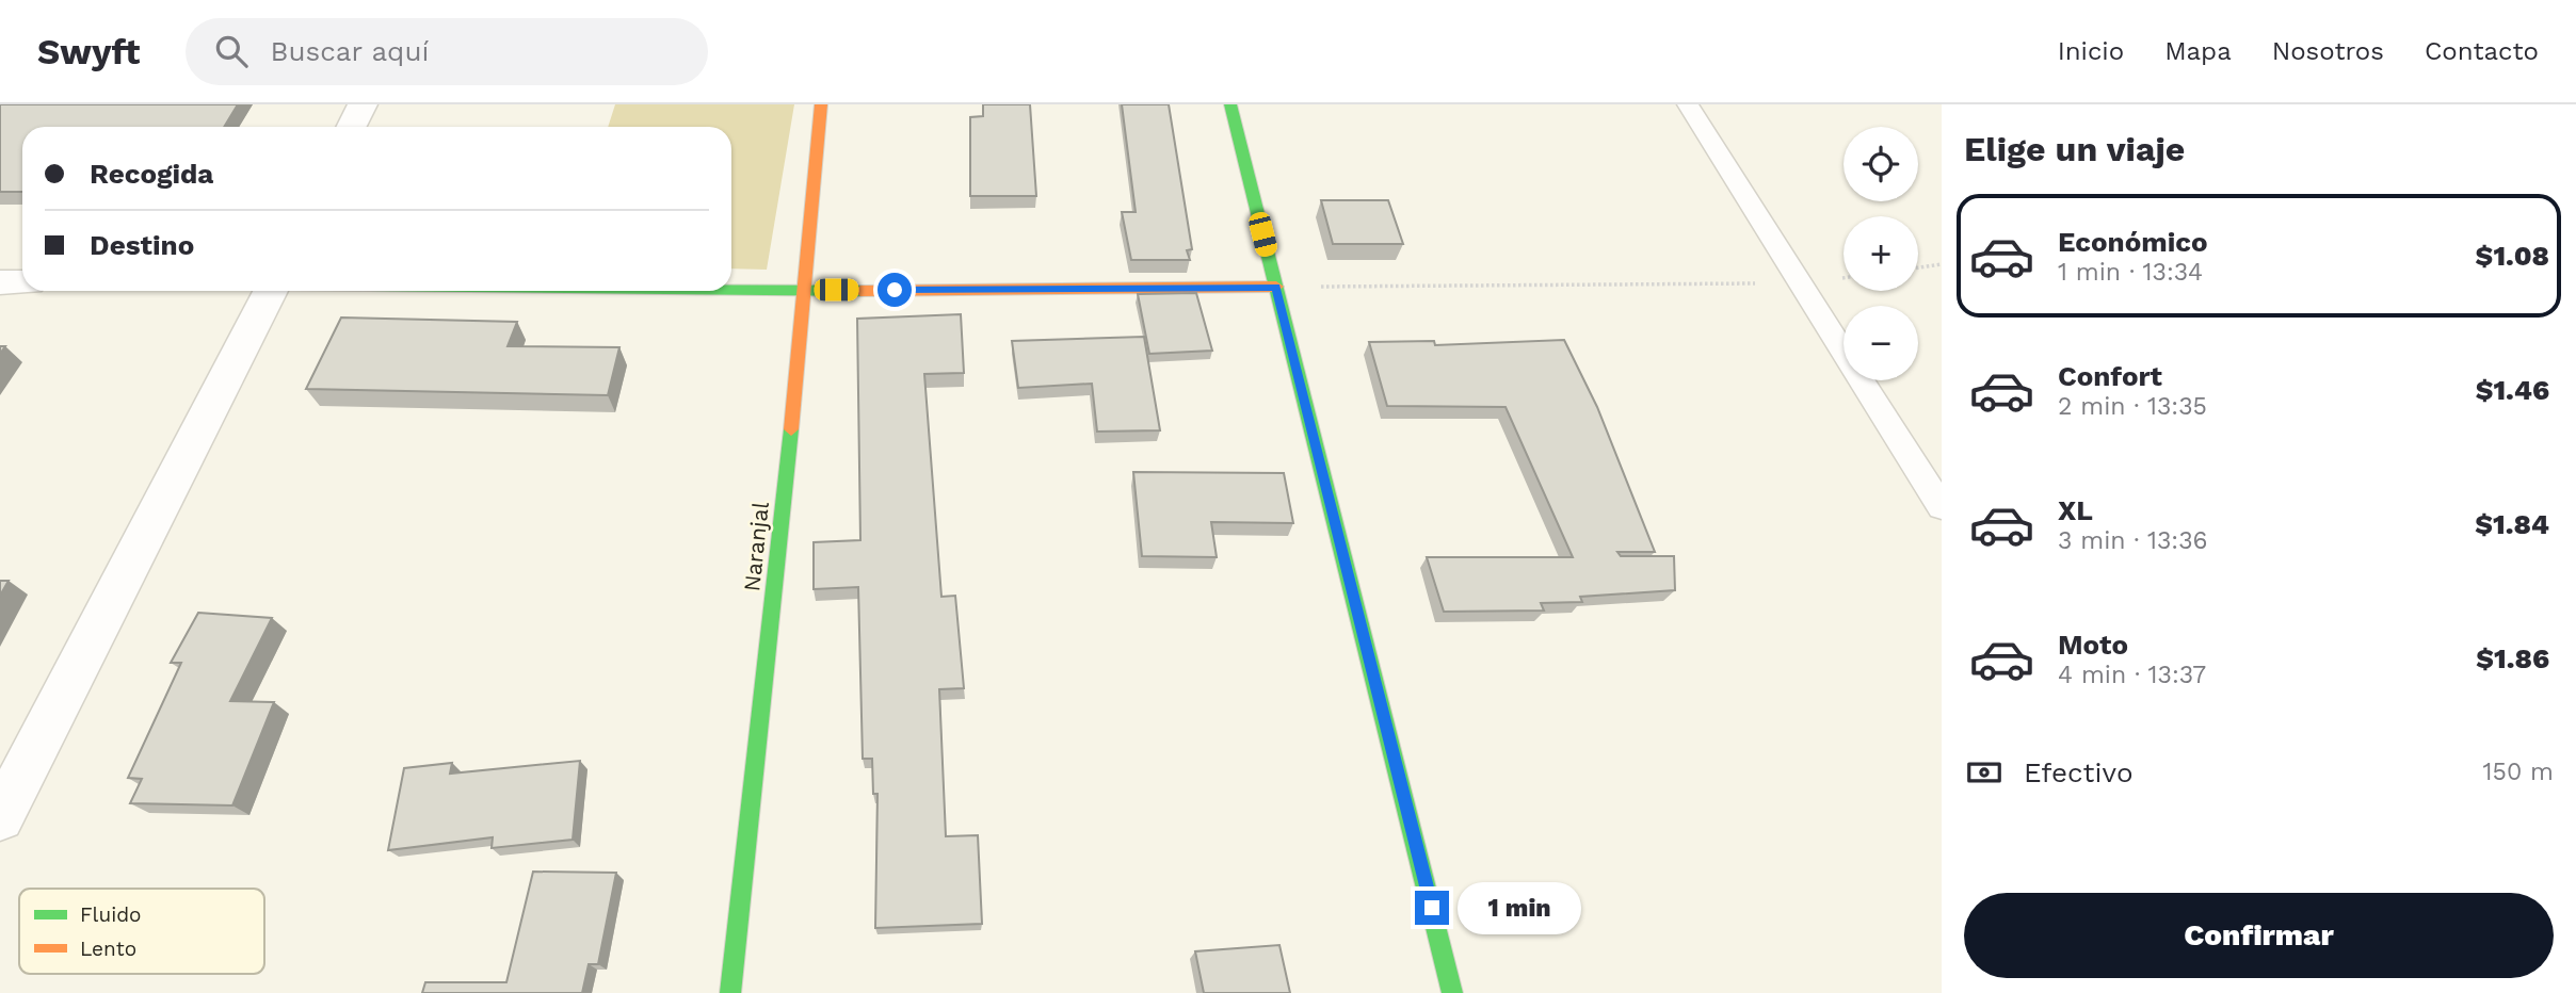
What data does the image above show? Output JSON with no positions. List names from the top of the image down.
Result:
{
  "streets": {
    "street": ["Naranjal"]
  },
  "legend": ["Fluido", "Lento"],
  "page": {
    "header": "Swyft",
    "search": "Buscar aquí",
    "nav": [
      "Inicio",
      "Mapa",
      "Nosotros",
      "Contacto"
    ],
    "heading": "Elige un viaje",
    "map_buttons": ["+", "−"],
    "banner": ["Recogida", "Destino"],
    "list": [
      {
        "name": "Económico",
        "note": "1 min · 13:34",
        "value": "$1.08"
      },
      {
        "name": "Confort",
        "note": "2 min · 13:35",
        "value": "$1.46"
      },
      {
        "name": "XL",
        "note": "3 min · 13:36",
        "value": "$1.84"
      },
      {
        "name": "Moto",
        "note": "4 min · 13:37",
        "value": "$1.86"
      }
    ],
    "pay": ["Efectivo", "150 m"],
    "buttons": "Confirmar",
    "bubble": "1 min"
  }
}
